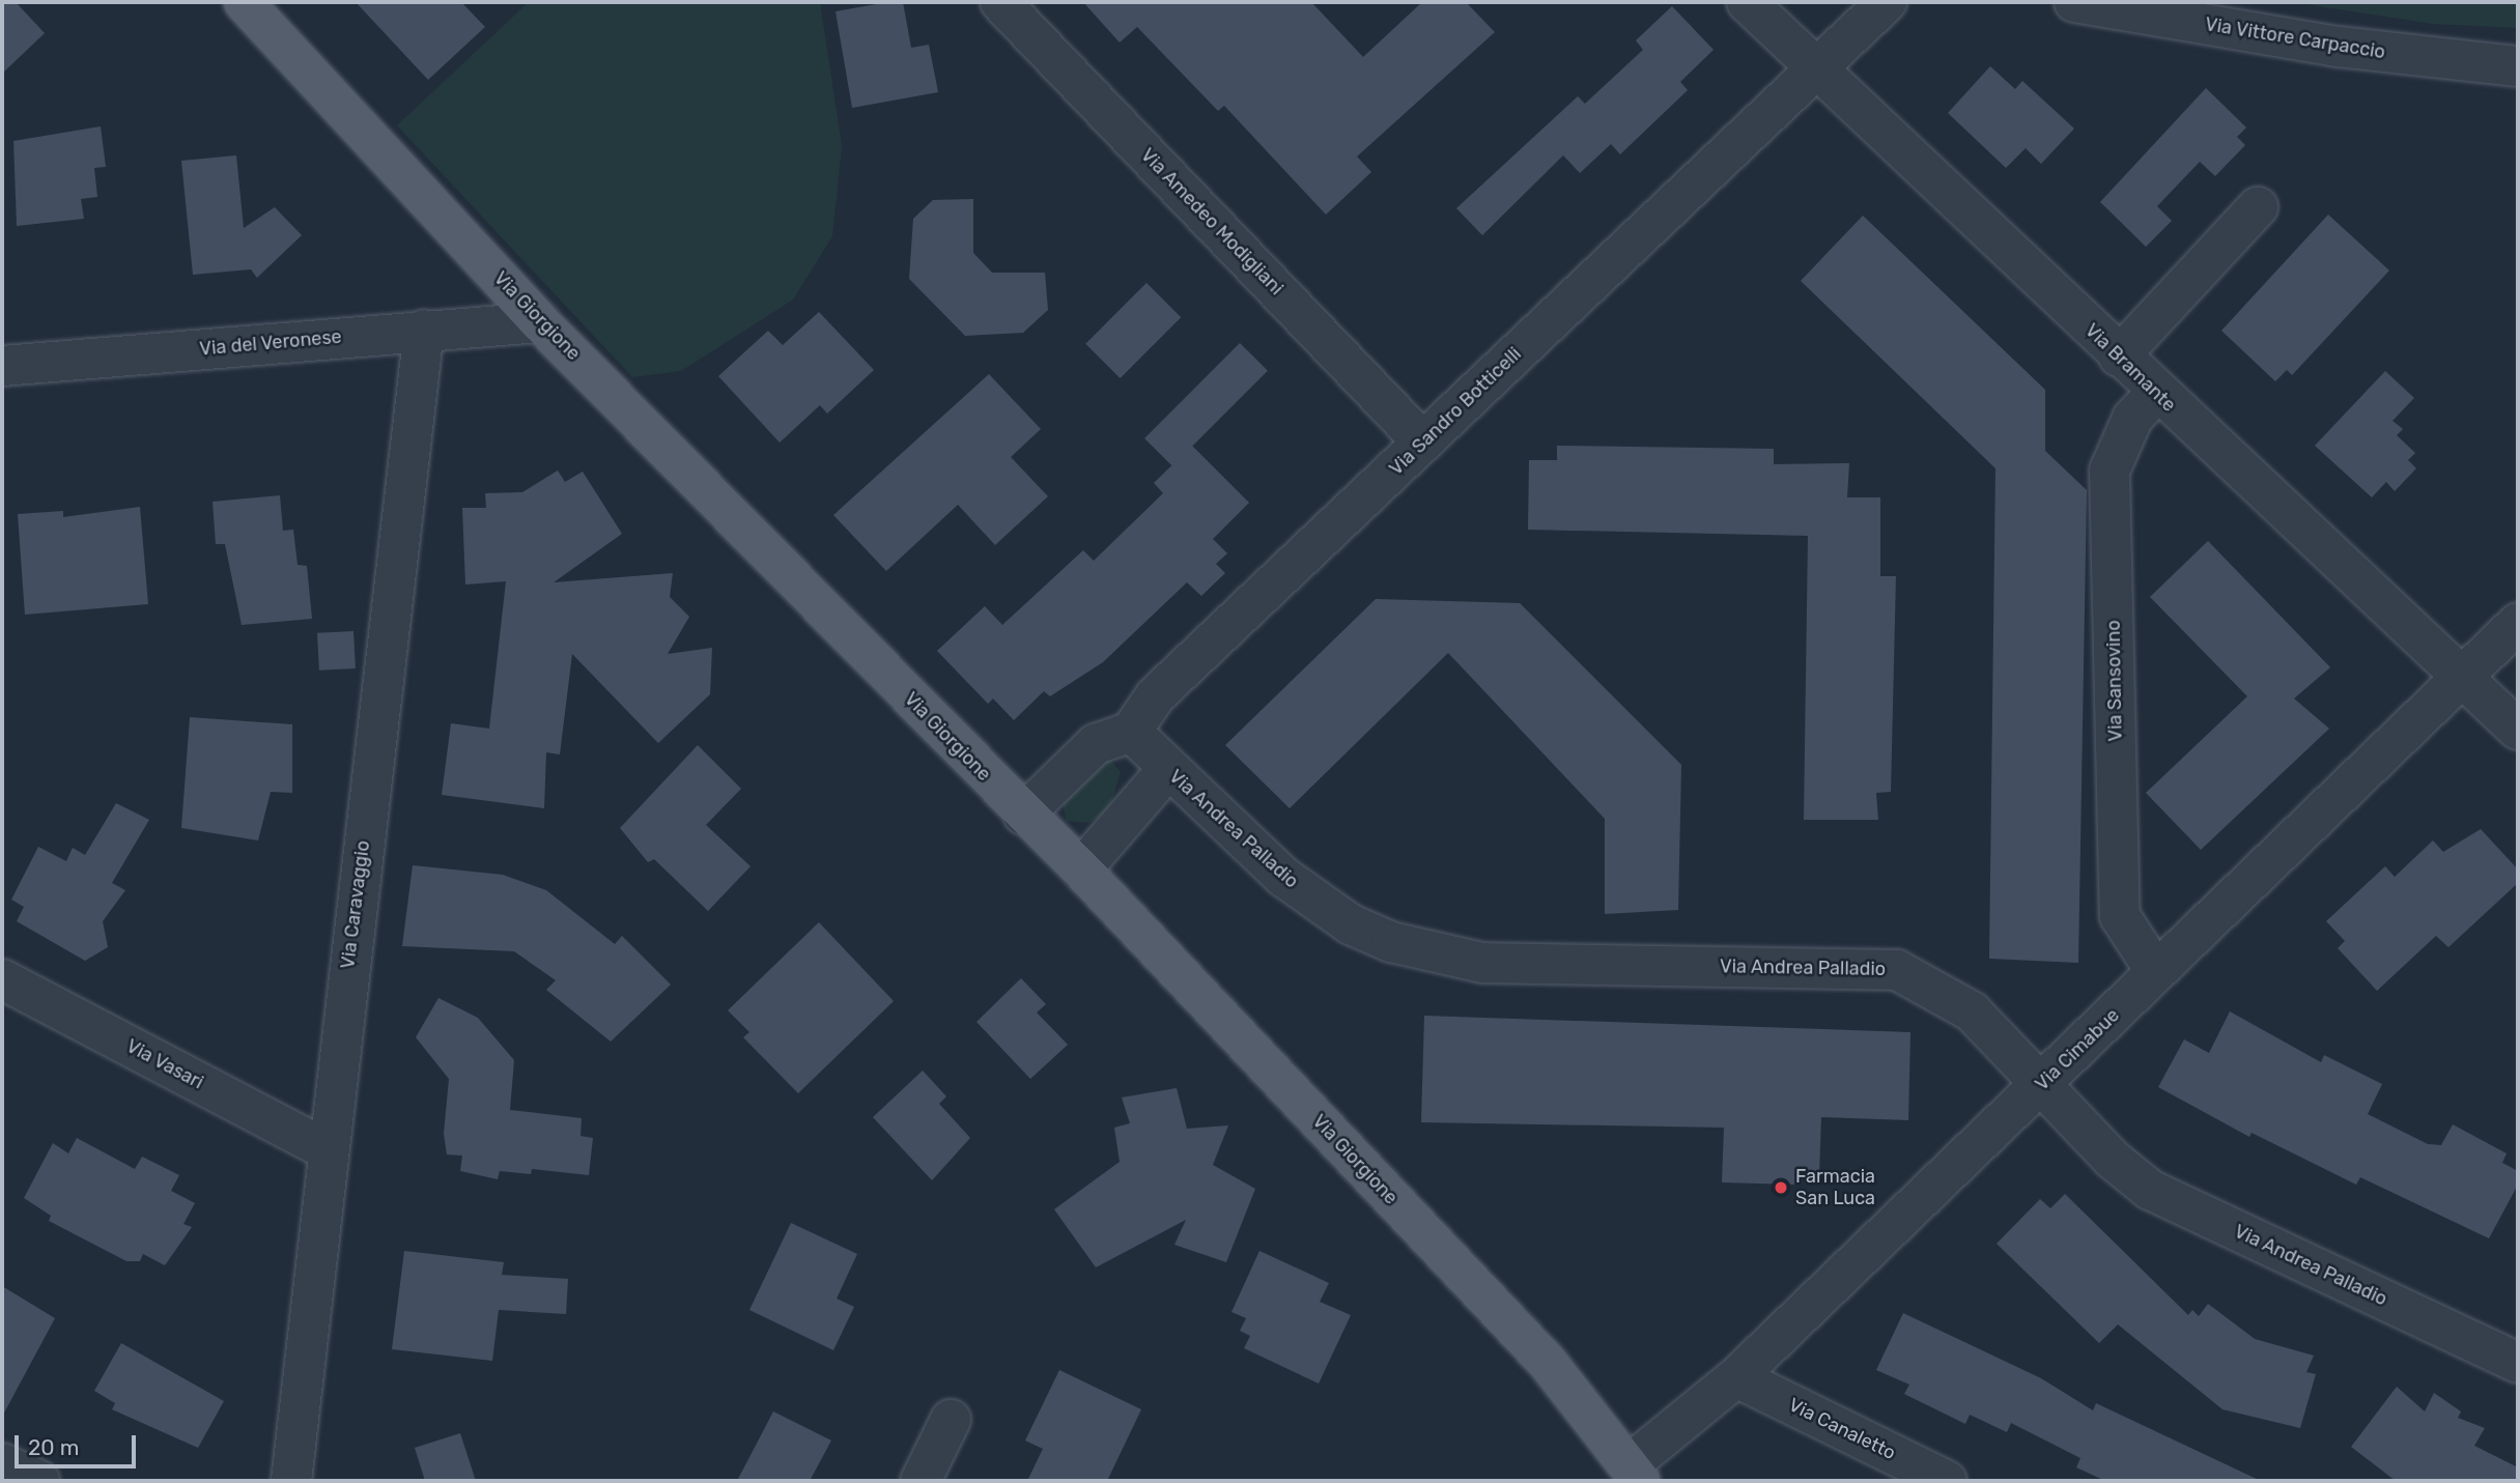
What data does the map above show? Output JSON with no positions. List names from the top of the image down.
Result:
{
  "streets": {
    "main road": ["Via Giorgione"],
    "street": [
      "Via Vittore Carpaccio",
      "Via Amedeo Modigliani",
      "Via del Veronese",
      "Via Bramante",
      "Via Sandro Botticelli",
      "Via Sansovino",
      "Via Andrea Palladio",
      "Via Caravaggio",
      "Via Cimabue",
      "Via Vasari",
      "Via Canaletto"
    ]
  },
  "crossings": [
    ["Via Amedeo Modigliani", "Via Sandro Botticelli"],
    ["Via Giorgione", "Via del Veronese"],
    ["Via Giorgione", "Via Cimabue"],
    ["Via del Veronese", "Via Caravaggio"],
    ["Via Bramante", "Via Sandro Botticelli"],
    ["Via Bramante", "Via Sansovino"],
    ["Via Bramante", "Via Cimabue"],
    ["Via Sandro Botticelli", "Via Andrea Palladio"],
    ["Via Sansovino", "Via Cimabue"],
    ["Via Andrea Palladio", "Via Cimabue"],
    ["Via Caravaggio", "Via Vasari"],
    ["Via Cimabue", "Via Canaletto"]
  ],
  "places": ["Farmacia San Luca"],
  "scale_bar": "20 m"
}
